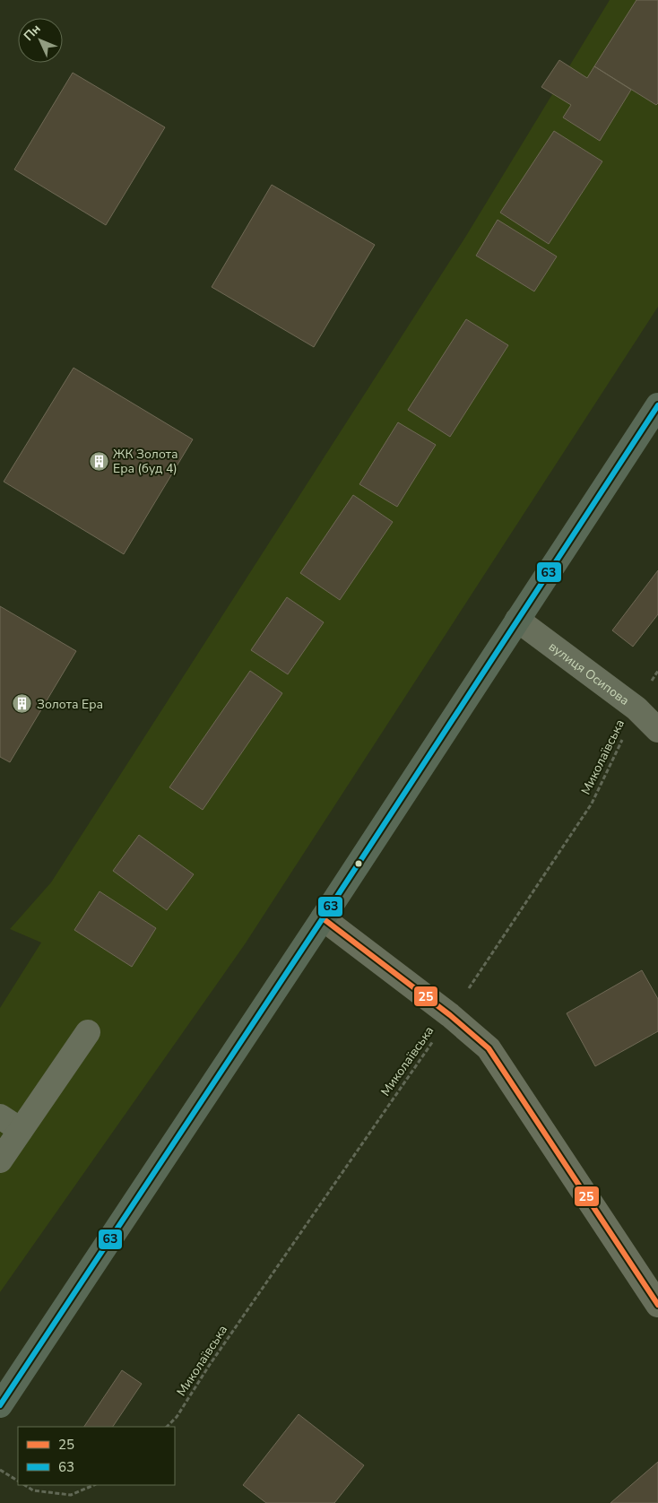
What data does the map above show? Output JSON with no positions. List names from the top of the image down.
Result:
{
  "streets": {
    "street": ["вулиця Осипова"],
    "path": ["Миколаївська"]
  },
  "crossings": [
    ["вулиця Осипова", "Миколаївська"]
  ],
  "places": {
    "building": ["ЖК Золота Ера (буд 4)", "Золота Ера"]
  },
  "lines": ["transit line 63", "transit line 25"],
  "legend": ["25", "63"],
  "north": "top left"
}
